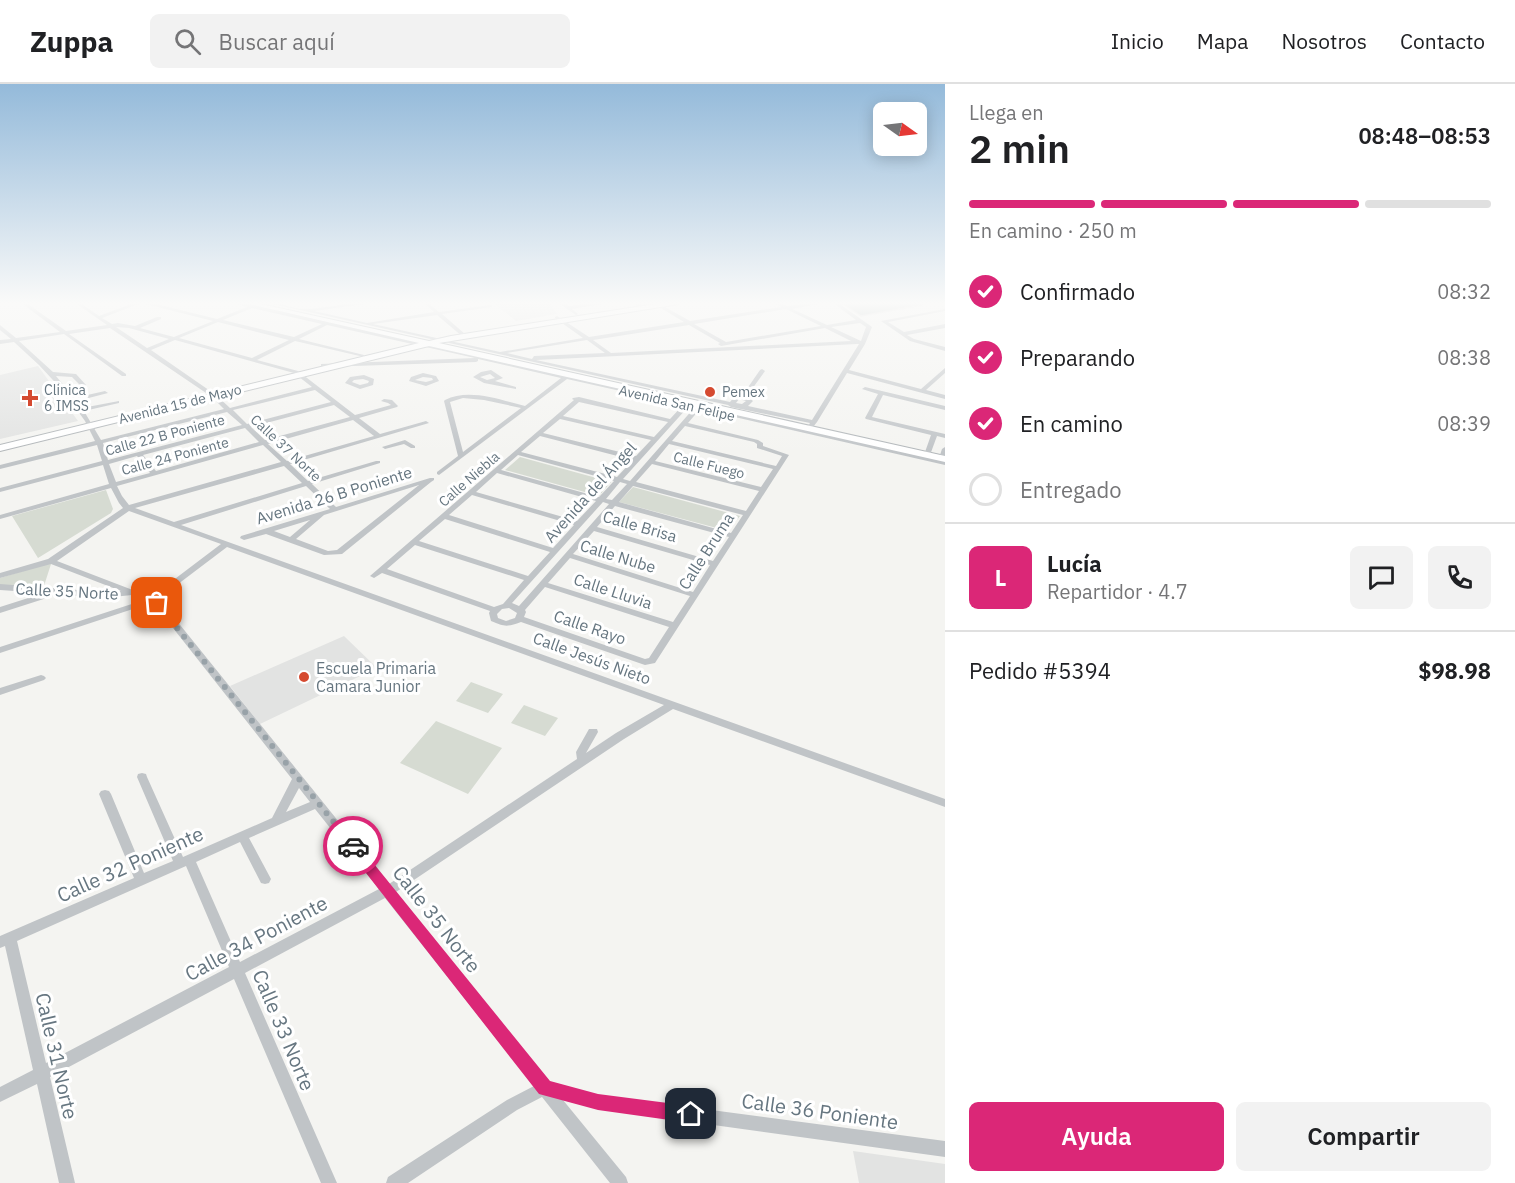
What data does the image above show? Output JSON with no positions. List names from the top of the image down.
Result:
{
  "streets": {
    "main road": ["Avenida San Felipe", "Avenida 15 de Mayo"],
    "street": [
      "Calle 22 B Poniente",
      "Calle 37 Norte",
      "Calle 24 Poniente",
      "Calle Fuego",
      "Calle Niebla",
      "Avenida del Ángel",
      "Avenida 26 B Poniente",
      "Calle Brisa",
      "Calle Bruma",
      "Calle Nube",
      "Calle 35 Norte",
      "Calle Lluvia",
      "Calle Rayo",
      "Calle Jesús Nieto",
      "Calle 32 Poniente",
      "Calle 34 Poniente",
      "Calle 33 Norte",
      "Calle 31 Norte",
      "Calle 36 Poniente"
    ]
  },
  "crossings": [
    ["Avenida San Felipe", "Avenida del Ángel"],
    ["Avenida 15 de Mayo", "Calle 37 Norte"],
    ["Calle 22 B Poniente", "Calle 37 Norte"],
    ["Calle 37 Norte", "Calle 24 Poniente"],
    ["Calle 37 Norte", "Avenida 26 B Poniente"],
    ["Calle Fuego", "Avenida del Ángel"],
    ["Calle Fuego", "Calle Bruma"],
    ["Calle Niebla", "Avenida del Ángel"],
    ["Calle Niebla", "Calle Brisa"],
    ["Calle Niebla", "Calle Nube"],
    ["Avenida del Ángel", "Calle Brisa"],
    ["Avenida del Ángel", "Calle Bruma"],
    ["Avenida del Ángel", "Calle Nube"],
    ["Avenida del Ángel", "Calle Lluvia"],
    ["Avenida del Ángel", "Calle Rayo"],
    ["Calle Brisa", "Calle Bruma"],
    ["Calle Bruma", "Calle Nube"],
    ["Calle Bruma", "Calle Lluvia"],
    ["Calle Bruma", "Calle Rayo"],
    ["Calle 35 Norte", "Calle 32 Poniente"],
    ["Calle 35 Norte", "Calle 34 Poniente"],
    ["Calle 35 Norte", "Calle 36 Poniente"],
    ["Calle Jesús Nieto", "Calle 34 Poniente"],
    ["Calle 32 Poniente", "Calle 33 Norte"],
    ["Calle 32 Poniente", "Calle 31 Norte"],
    ["Calle 34 Poniente", "Calle 33 Norte"],
    ["Calle 34 Poniente", "Calle 31 Norte"]
  ],
  "places": {
    "other": ["Pemex", "Escuela Primaria Camara Junior"],
    "health": ["Clinica 6 IMSS"]
  },
  "north": "right",
  "page": {
    "header": "Zuppa",
    "search": "Buscar aquí",
    "nav": [
      "Inicio",
      "Mapa",
      "Nosotros",
      "Contacto"
    ],
    "heading": ["2 min", "Llega en", "08:48–08:53"],
    "panel": [
      "Lucía",
      "Repartidor · 4.7",
      "Pedido #5394",
      "$98.98"
    ],
    "bar": "En camino · 250 m",
    "list": [
      ["Confirmado", "08:32"],
      ["Preparando", "08:38"],
      ["En camino", "08:39"],
      "Entregado"
    ],
    "round": "L",
    "buttons": ["Ayuda", "Compartir"]
  }
}
